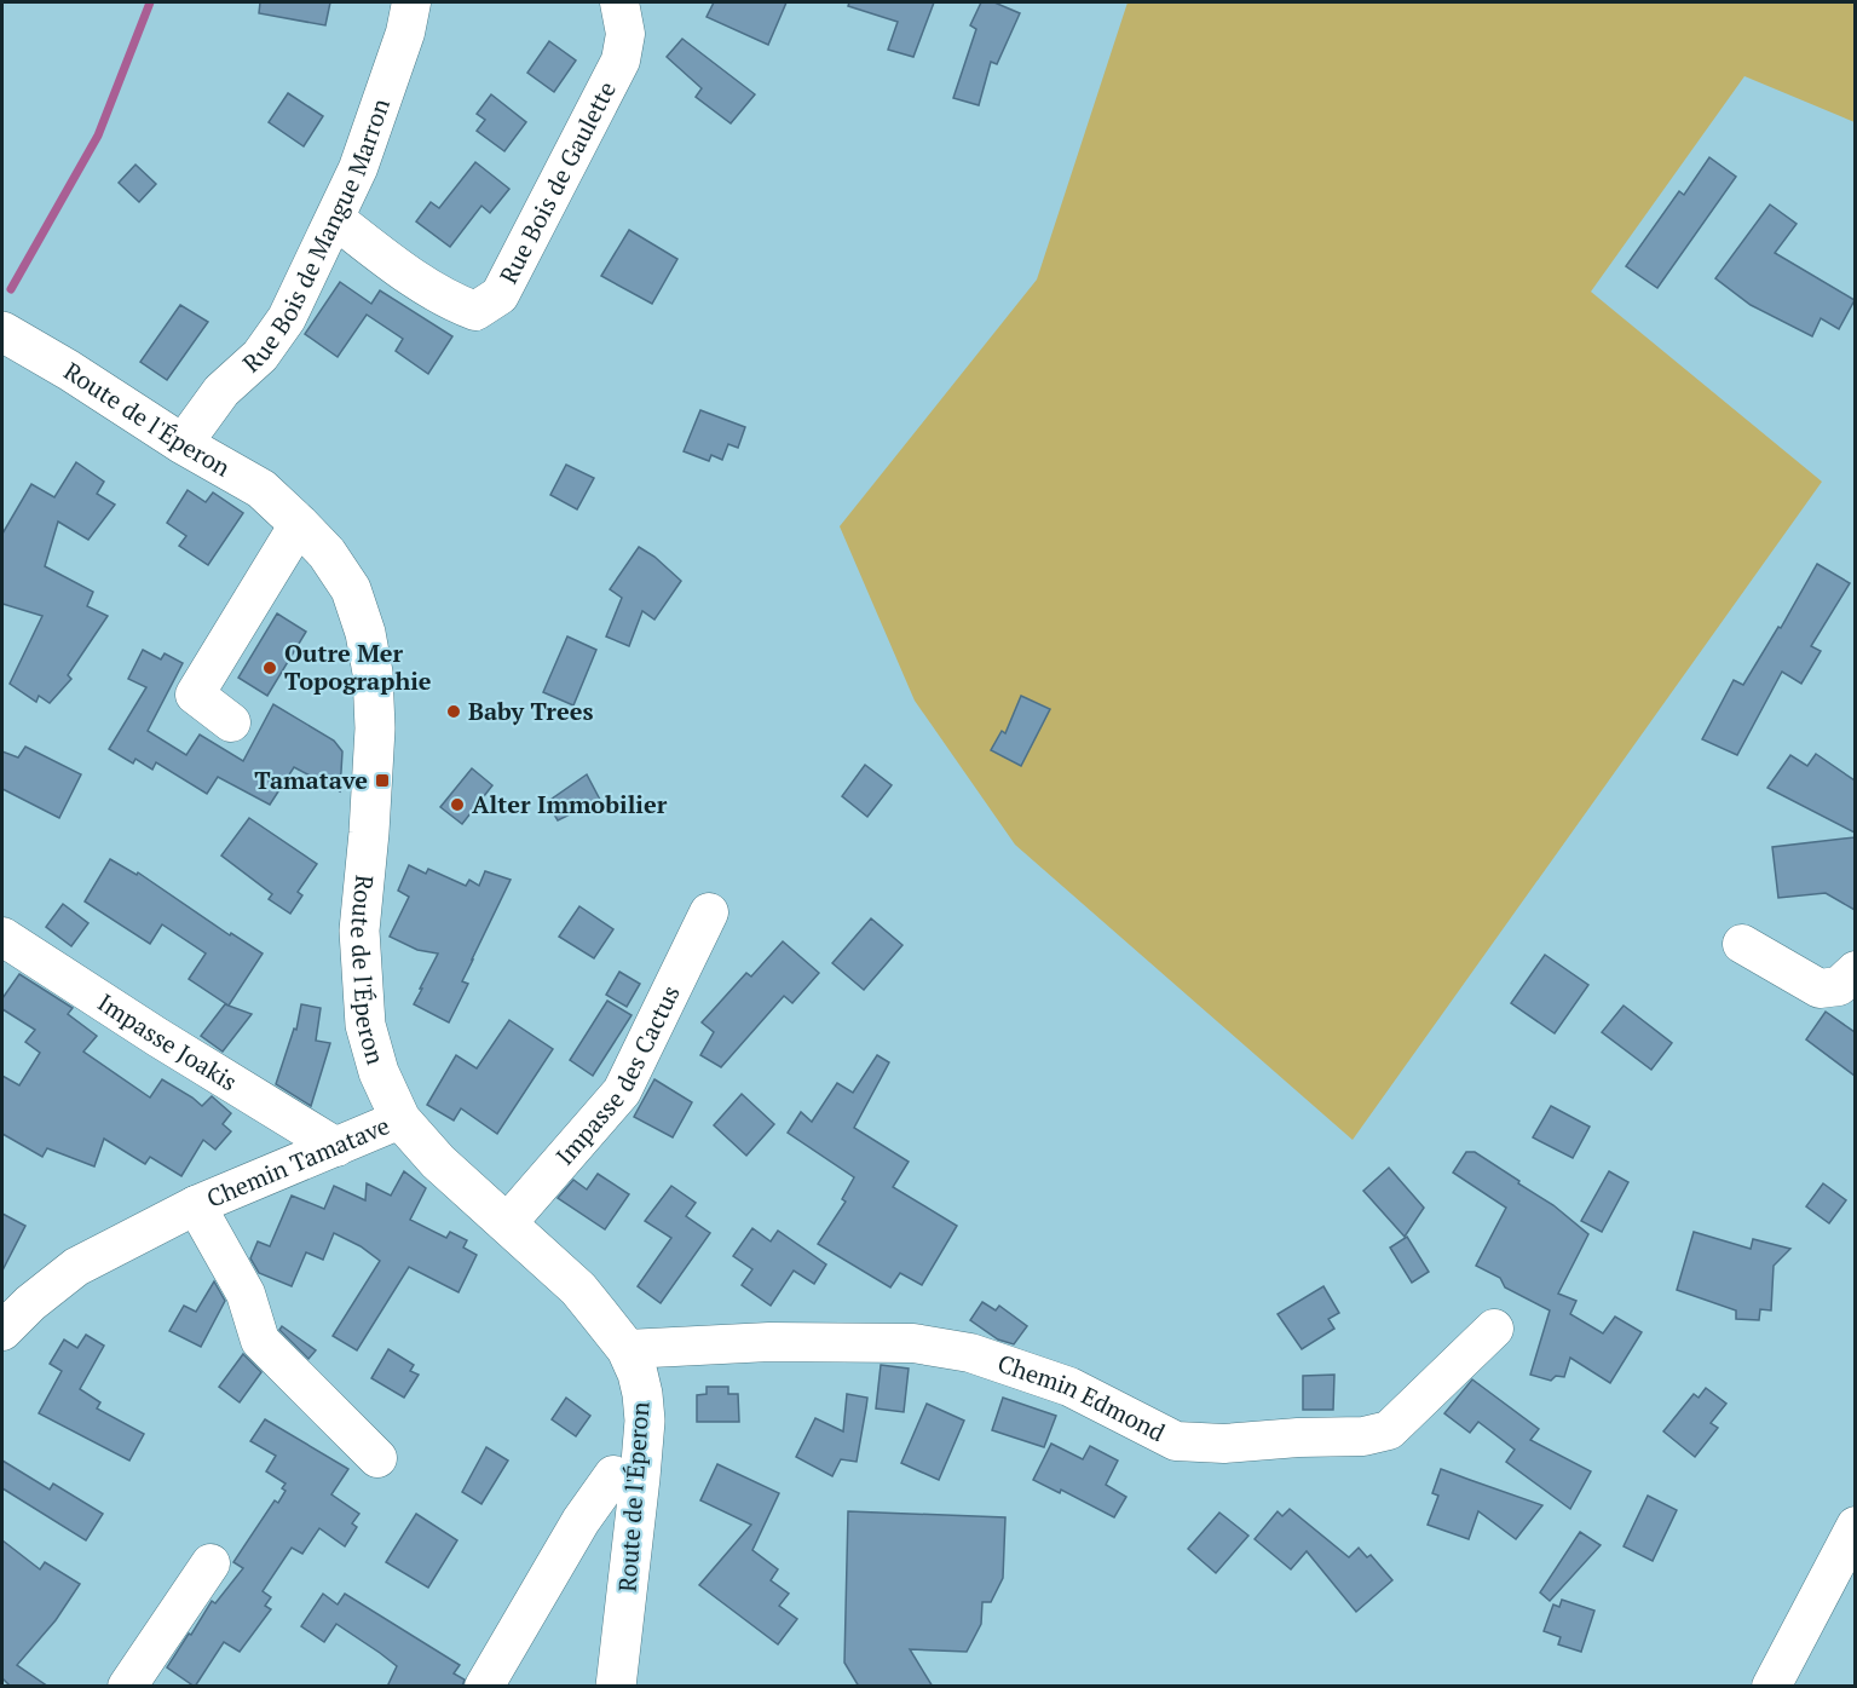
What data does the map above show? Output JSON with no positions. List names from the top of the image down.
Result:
{
  "streets": {
    "main road": ["Route de l'Éperon"],
    "street": [
      "Rue Bois de Gaulette",
      "Rue Bois de Mangue Marron",
      "Impasse Joakis",
      "Impasse des Cactus",
      "Chemin Tamatave",
      "Chemin Edmond"
    ]
  },
  "crossings": [
    ["Rue Bois de Gaulette", "Rue Bois de Mangue Marron"],
    ["Rue Bois de Mangue Marron", "Route de l'Éperon"],
    ["Route de l'Éperon", "Impasse des Cactus"],
    ["Route de l'Éperon", "Chemin Tamatave"],
    ["Route de l'Éperon", "Chemin Edmond"],
    ["Impasse Joakis", "Chemin Tamatave"]
  ],
  "places": {
    "other": ["Outre Mer Topographie", "Baby Trees", "Alter Immobilier"],
    "transit": ["Tamatave"]
  }
}
